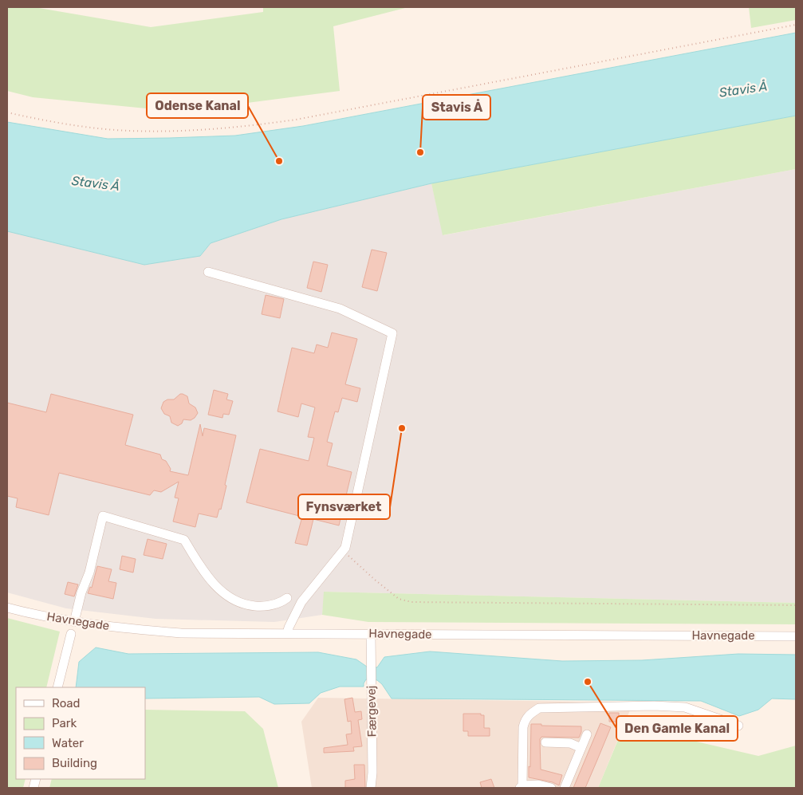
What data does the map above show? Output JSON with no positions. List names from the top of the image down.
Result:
{
  "streets": {
    "street": ["Havnegade", "Færgevej"]
  },
  "crossings": [
    ["Havnegade", "Færgevej"]
  ],
  "water": ["Stavis Å"],
  "places": [
    "Stavis Å",
    "Odense Kanal",
    "Fynsværket",
    "Den Gamle Kanal"
  ],
  "legend": [
    "Road",
    "Park",
    "Water",
    "Building"
  ]
}
